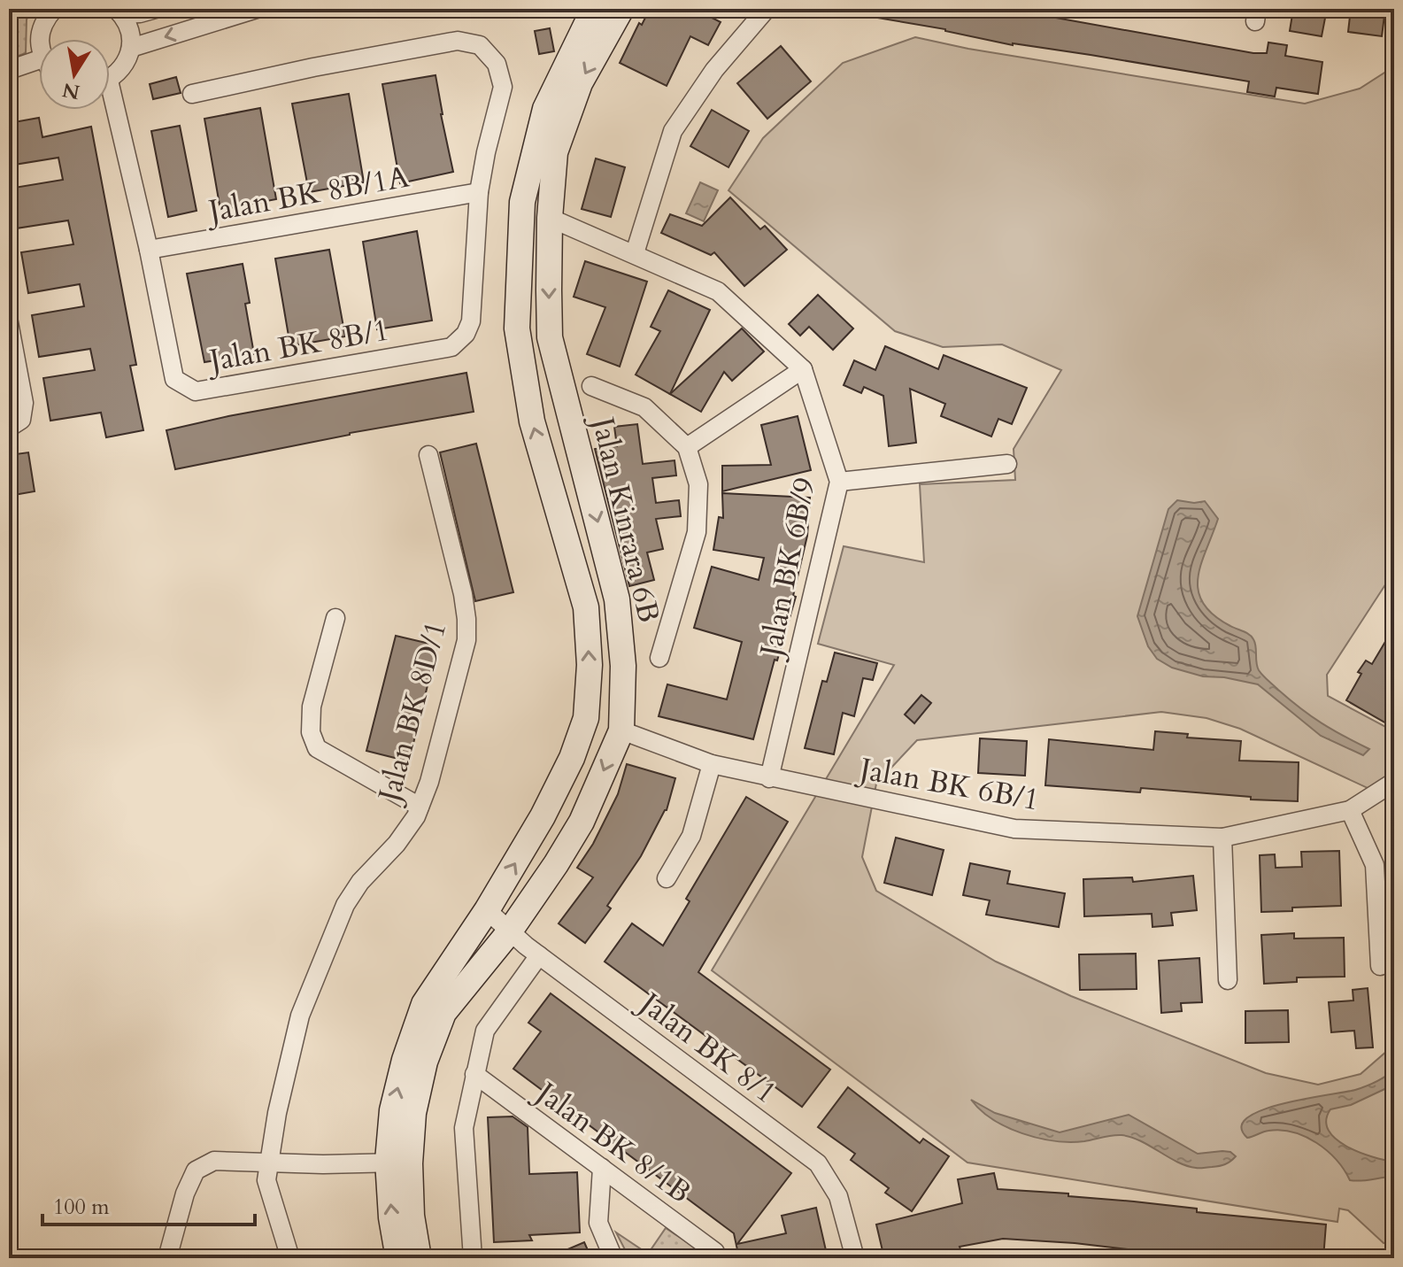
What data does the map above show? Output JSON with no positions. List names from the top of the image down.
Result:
{
  "streets": {
    "street": [
      "Jalan BK 8B/1A",
      "Jalan BK 8B/1",
      "Jalan Kinrara 6B",
      "Jalan BK 6B/9",
      "Jalan BK 8D/1",
      "Jalan BK 6B/1",
      "Jalan BK 8/1",
      "Jalan BK 8/1B"
    ]
  },
  "crossings": [
    ["Jalan BK 8B/1A", "Jalan BK 8B/1"],
    ["Jalan Kinrara 6B", "Jalan BK 6B/9"],
    ["Jalan Kinrara 6B", "Jalan BK 6B/1"],
    ["Jalan Kinrara 6B", "Jalan BK 8/1"],
    ["Jalan BK 6B/9", "Jalan BK 6B/1"]
  ],
  "scale_bar": "100 m",
  "north": "bottom"
}
